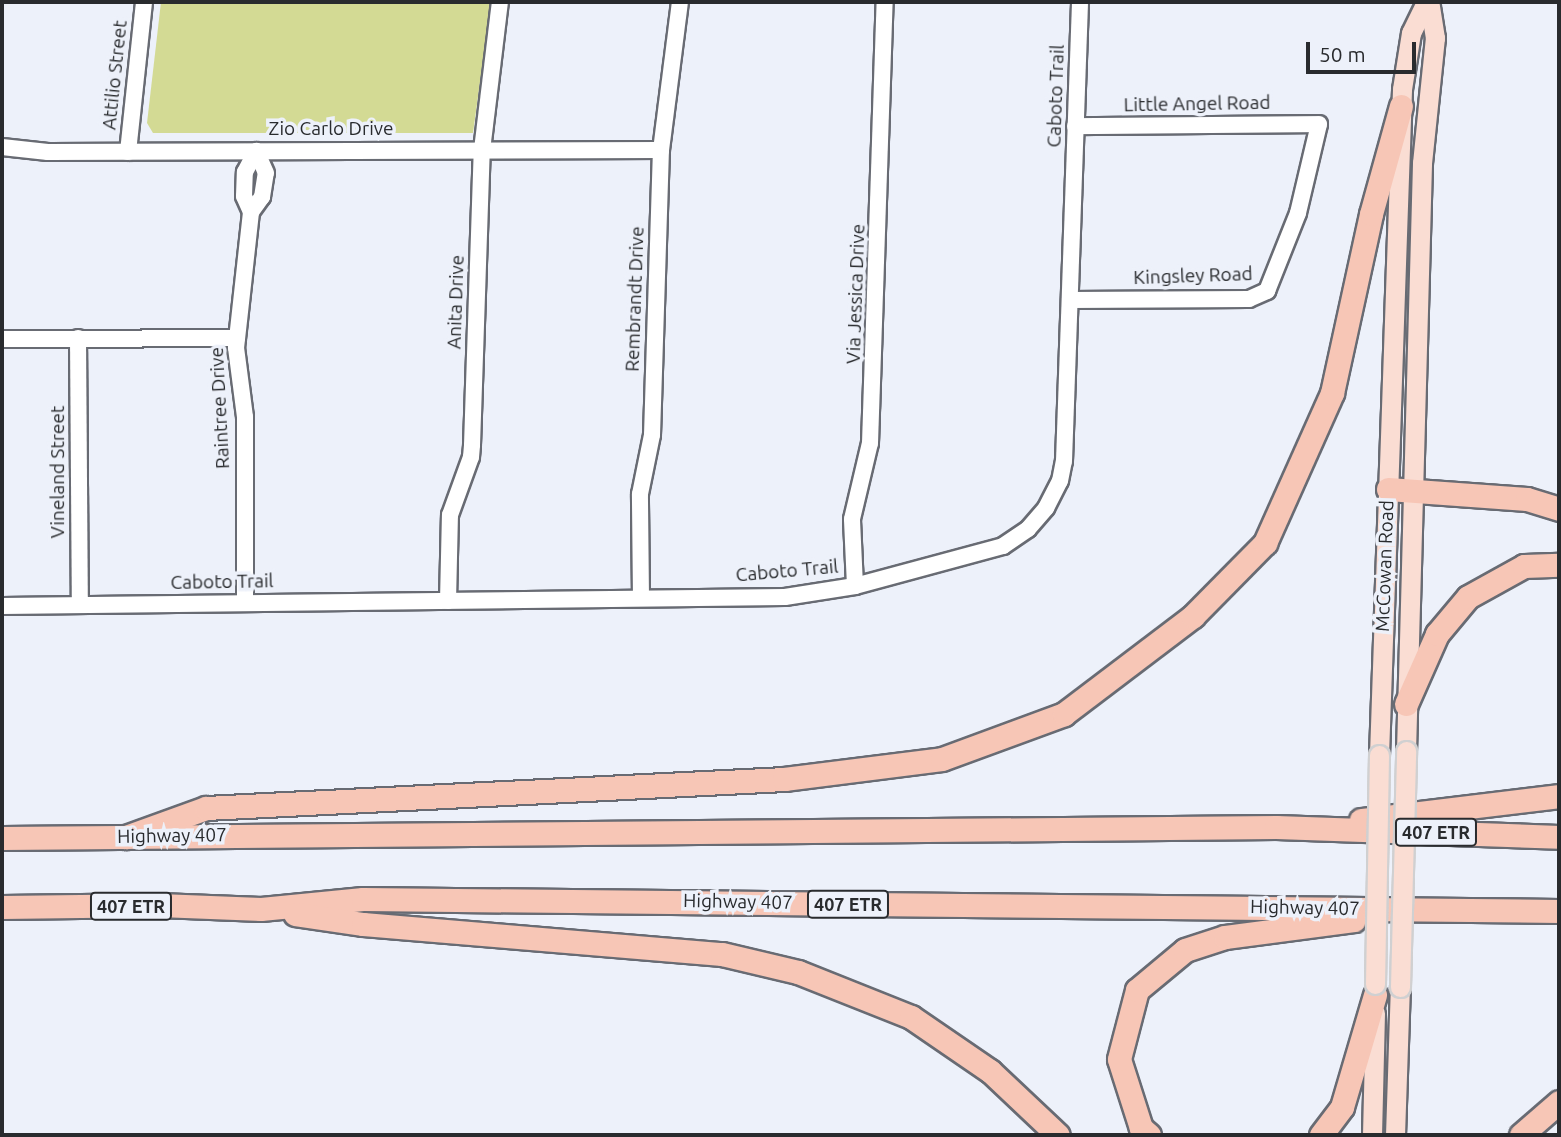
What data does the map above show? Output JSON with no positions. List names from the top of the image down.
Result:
{
  "streets": {
    "highway": ["407 ETR", "Highway 407"],
    "main road": ["McCowan Road"],
    "street": [
      "Attilio Street",
      "Caboto Trail",
      "Little Angel Road",
      "Zio Carlo Drive",
      "Kingsley Road",
      "Via Jessica Drive",
      "Rembrandt Drive",
      "Anita Drive",
      "Raintree Drive",
      "Vineland Street"
    ]
  },
  "crossings": [
    ["Attilio Street", "Zio Carlo Drive"],
    ["Caboto Trail", "Little Angel Road"],
    ["Caboto Trail", "Kingsley Road"],
    ["Caboto Trail", "Via Jessica Drive"],
    ["Caboto Trail", "Rembrandt Drive"],
    ["Caboto Trail", "Anita Drive"],
    ["Caboto Trail", "Raintree Drive"],
    ["Caboto Trail", "Vineland Street"],
    ["Little Angel Road", "Kingsley Road"],
    ["Zio Carlo Drive", "Rembrandt Drive"],
    ["Zio Carlo Drive", "Anita Drive"],
    ["Zio Carlo Drive", "Raintree Drive"]
  ],
  "scale_bar": "50 m"
}
